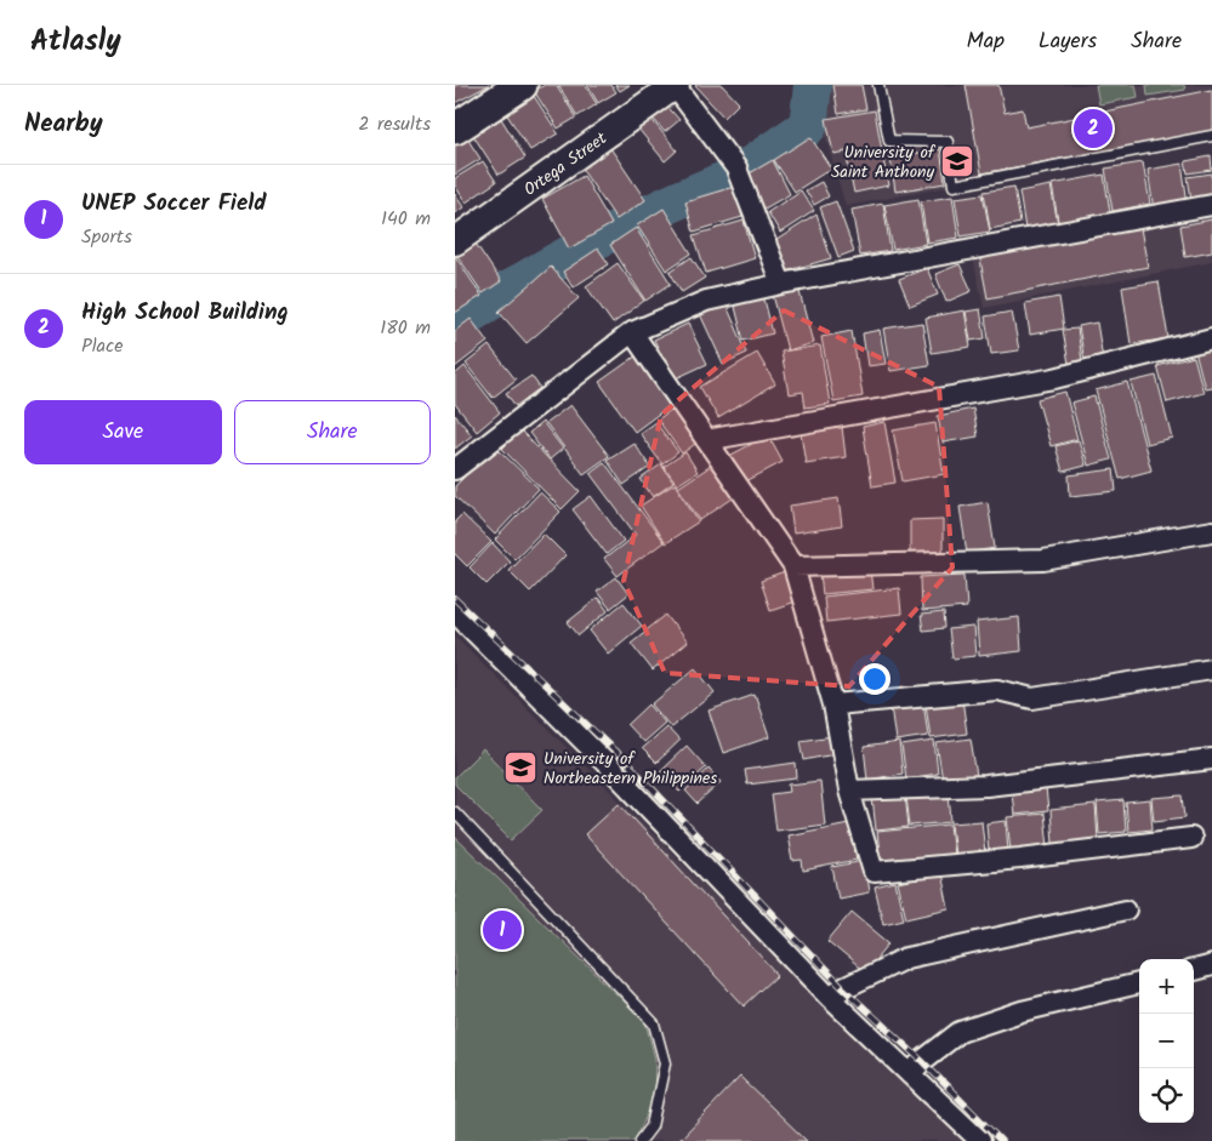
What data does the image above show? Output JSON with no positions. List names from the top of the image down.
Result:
{
  "streets": {
    "street": ["Ortega Street"]
  },
  "places": {
    "school or university": ["University of Saint Anthony", "University of Northeastern Philippines"]
  },
  "page": {
    "header": "Atlasly",
    "nav": ["Map", "Layers", "Share"],
    "heading": ["Nearby", "2 results"],
    "pins": ["2", "1"],
    "list": [
      {
        "mark": "1",
        "name": "UNEP Soccer Field",
        "note": "Sports",
        "value": "140 m"
      },
      {
        "mark": "2",
        "name": "High School Building",
        "note": "Place",
        "value": "180 m"
      }
    ],
    "buttons": ["Save", "Share"],
    "map_buttons": ["+", "−"]
  }
}
